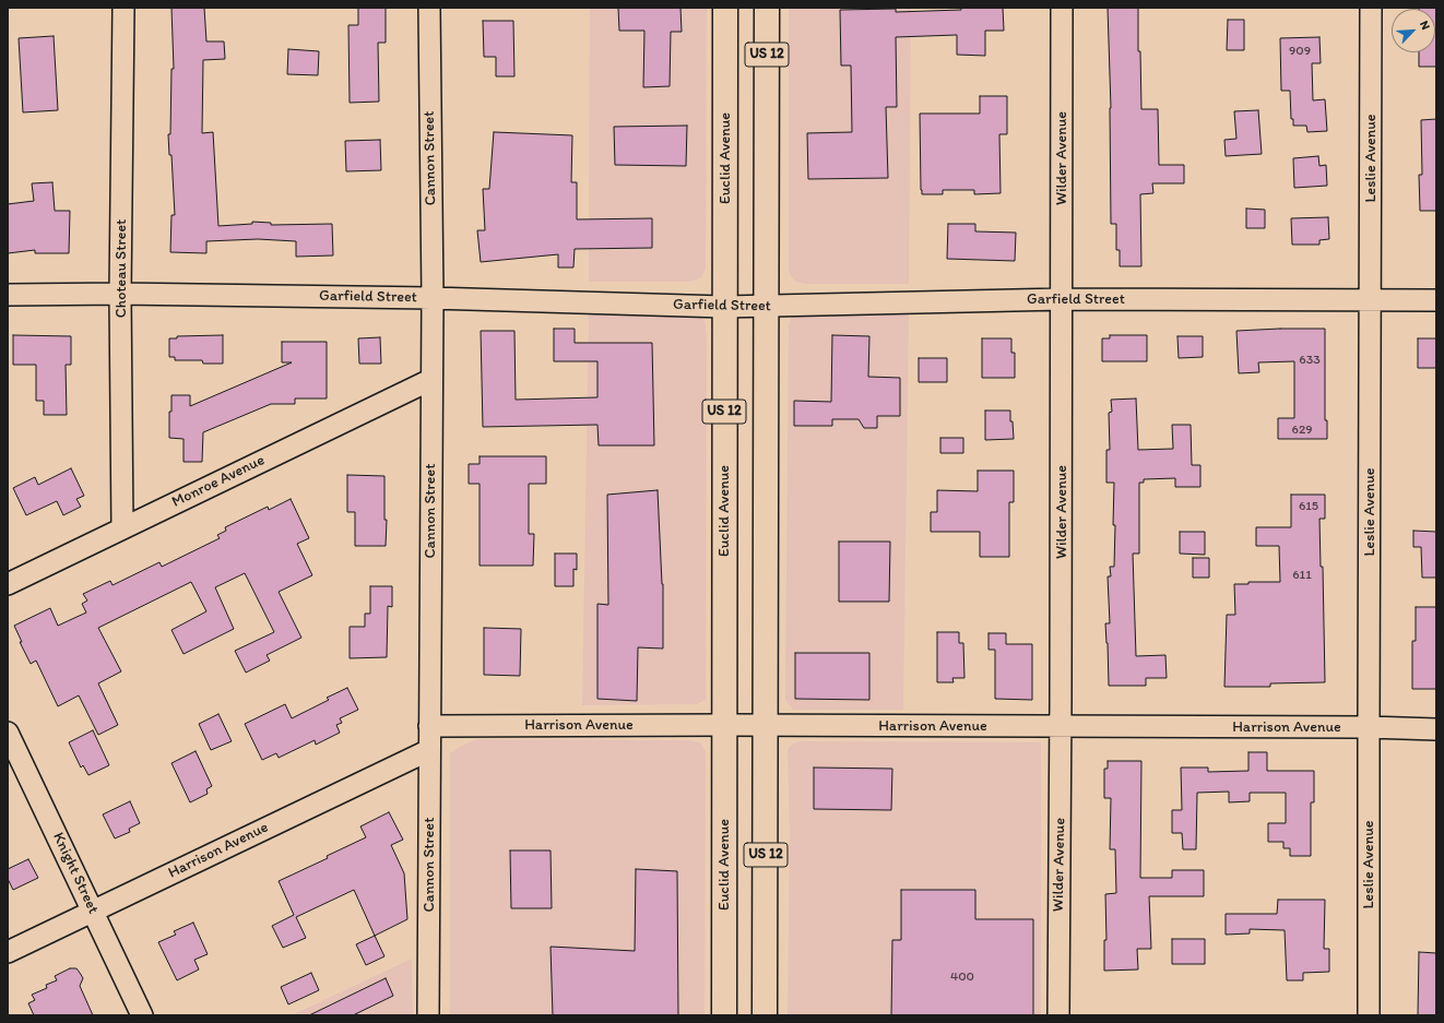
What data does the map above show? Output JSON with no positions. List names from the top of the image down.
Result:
{
  "streets": {
    "highway": ["US 12", "Euclid Avenue"],
    "street": [
      "Cannon Street",
      "Wilder Avenue",
      "Leslie Avenue",
      "Choteau Street",
      "Garfield Street",
      "Monroe Avenue",
      "Harrison Avenue",
      "Knight Street"
    ]
  },
  "crossings": [
    ["US 12", "Garfield Street"],
    ["US 12", "Harrison Avenue"],
    ["Cannon Street", "Garfield Street"],
    ["Cannon Street", "Monroe Avenue"],
    ["Cannon Street", "Harrison Avenue"],
    ["Euclid Avenue", "Garfield Street"],
    ["Euclid Avenue", "Harrison Avenue"],
    ["Wilder Avenue", "Garfield Street"],
    ["Wilder Avenue", "Harrison Avenue"],
    ["Leslie Avenue", "Garfield Street"],
    ["Leslie Avenue", "Harrison Avenue"],
    ["Choteau Street", "Garfield Street"],
    ["Choteau Street", "Monroe Avenue"],
    ["Harrison Avenue", "Knight Street"]
  ],
  "house_numbers": [
    "909",
    "633",
    "629",
    "615",
    "611",
    "400"
  ],
  "north": "top right"
}
